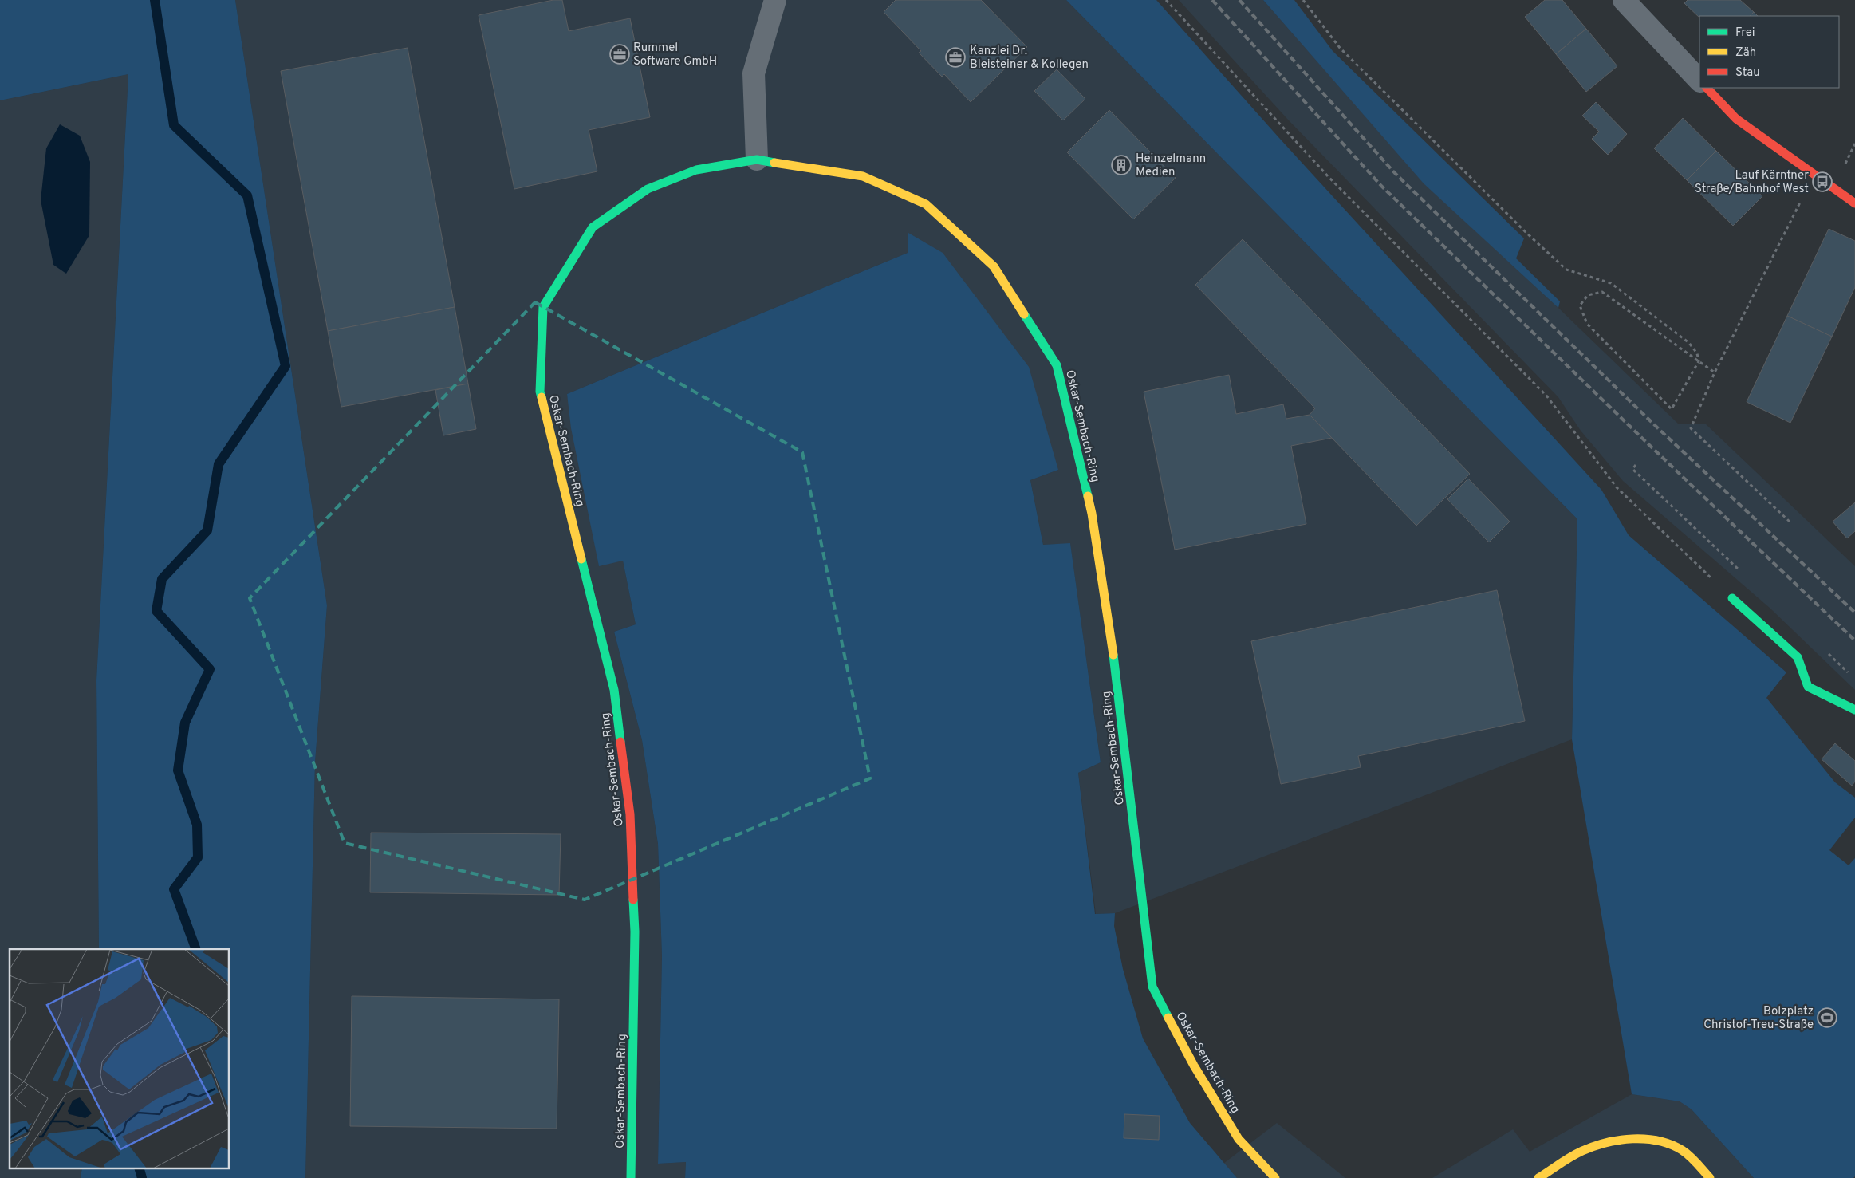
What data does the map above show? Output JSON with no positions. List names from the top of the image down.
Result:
{
  "streets": {
    "street": ["Oskar-Sembach-Ring"]
  },
  "places": {
    "office": ["Rummel Software GmbH", "Kanzlei Dr. Bleisteiner & Kollegen"],
    "building": ["Heinzelmann Medien"],
    "bus stop": ["Lauf Kärntner Straße/Bahnhof West"],
    "sports": ["Bolzplatz Christof-Treu-Straße"]
  },
  "legend": ["Frei", "Zäh", "Stau"]
}
